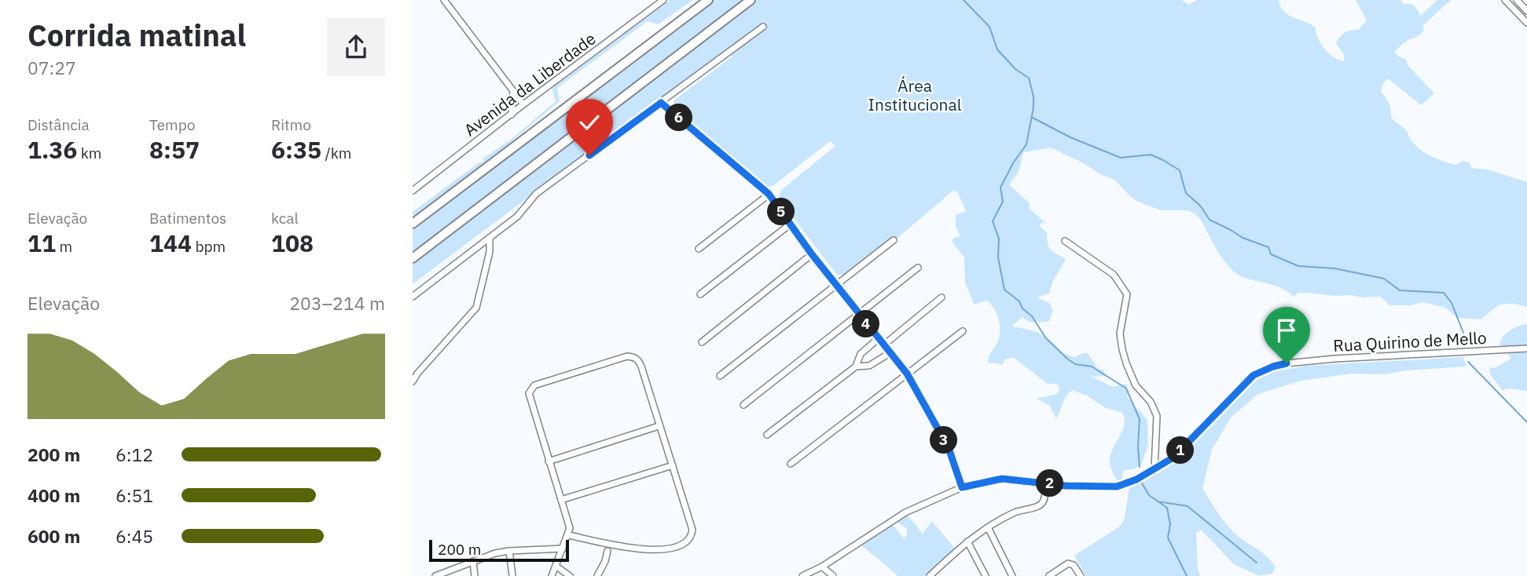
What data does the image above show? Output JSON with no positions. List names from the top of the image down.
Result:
{
  "streets": {
    "street": ["Avenida da Liberdade", "Rua Quirino de Mello"]
  },
  "parks": ["Área Institucional"],
  "scale_bar": "200 m",
  "page": {
    "heading": ["Corrida matinal", "07:27"],
    "stats": [
      ["Distância", "1.36 km"],
      ["Tempo", "8:57"],
      ["Ritmo", "6:35 /km"],
      ["Elevação", "11 m"],
      ["Batimentos", "144 bpm"],
      ["kcal", "108"]
    ],
    "pins": [
      "6",
      "5",
      "4",
      "3",
      "1",
      "2"
    ],
    "chart": ["Elevação", "203–214 m"],
    "list": [
      {
        "name": "200 m",
        "note": "6:12"
      },
      {
        "name": "400 m",
        "note": "6:51"
      },
      {
        "name": "600 m",
        "note": "6:45"
      }
    ],
    "scale": "200 m"
  }
}
